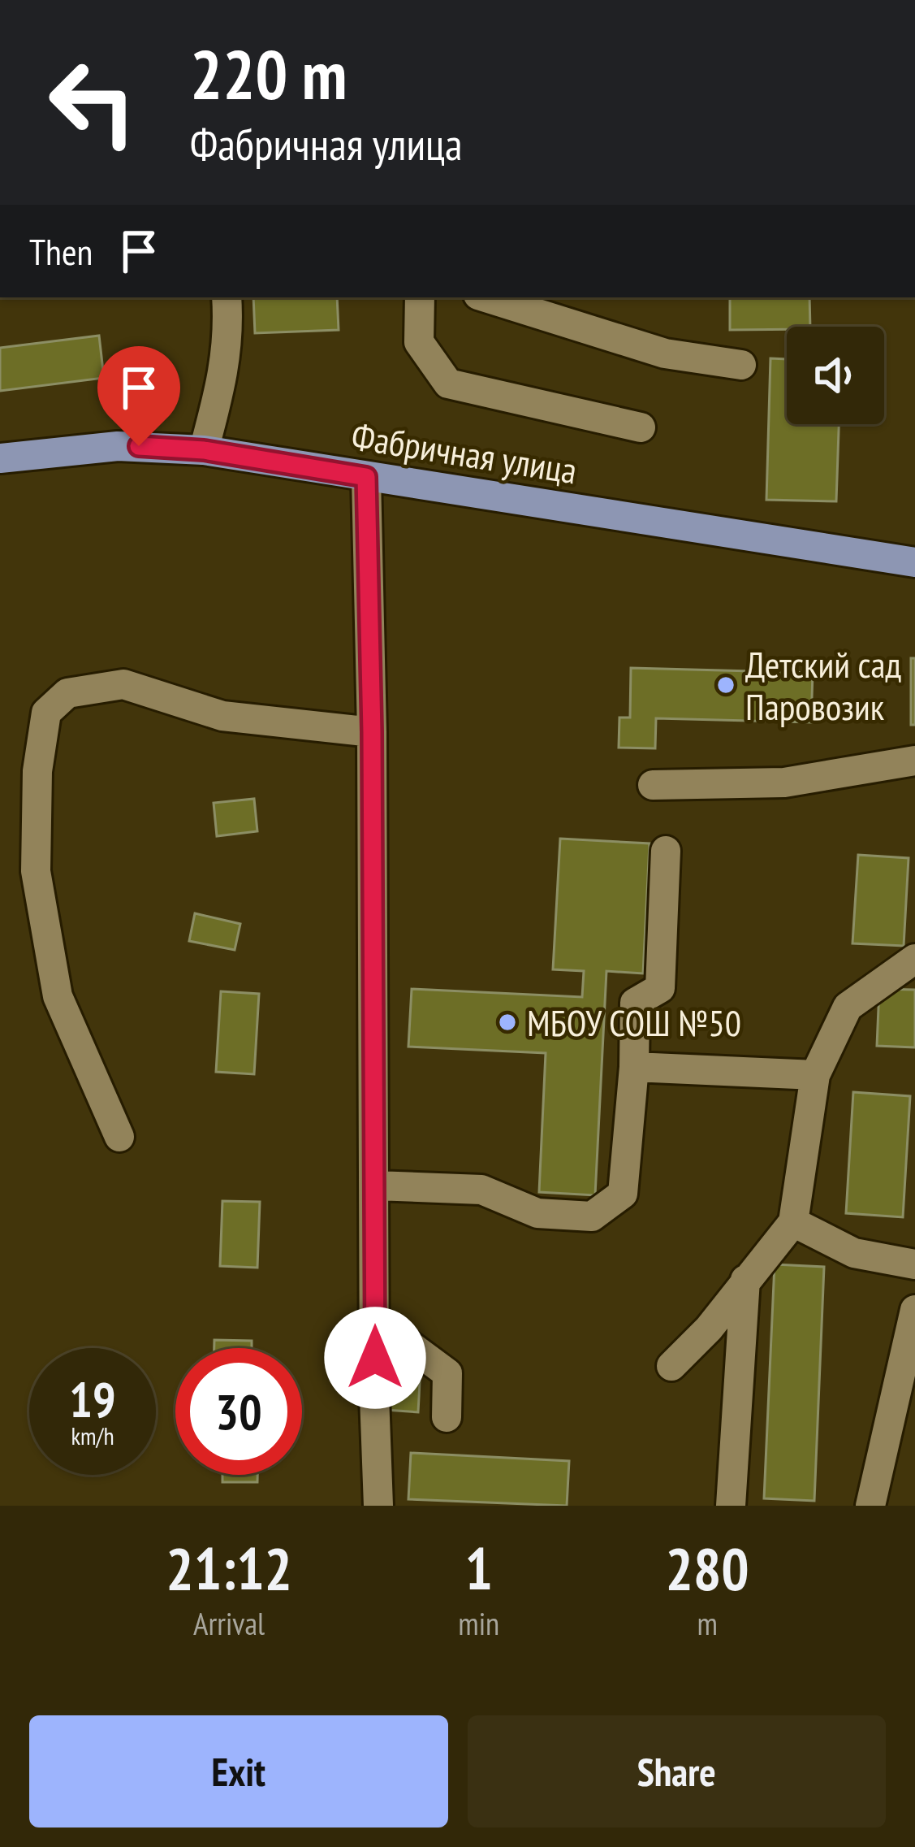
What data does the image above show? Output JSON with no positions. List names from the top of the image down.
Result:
{
  "streets": {
    "main road": ["Фабричная улица"]
  },
  "places": ["Детский сад Паровозик", "МБОУ СОШ №50"],
  "page": {
    "turn": ["220 m", "Фабричная улица"],
    "then": "Then",
    "speed": "19 km/h",
    "limit": "30",
    "eta": [
      "21:12",
      "Arrival",
      "1",
      "min",
      "280",
      "m"
    ],
    "buttons": ["Exit", "Share"]
  }
}
